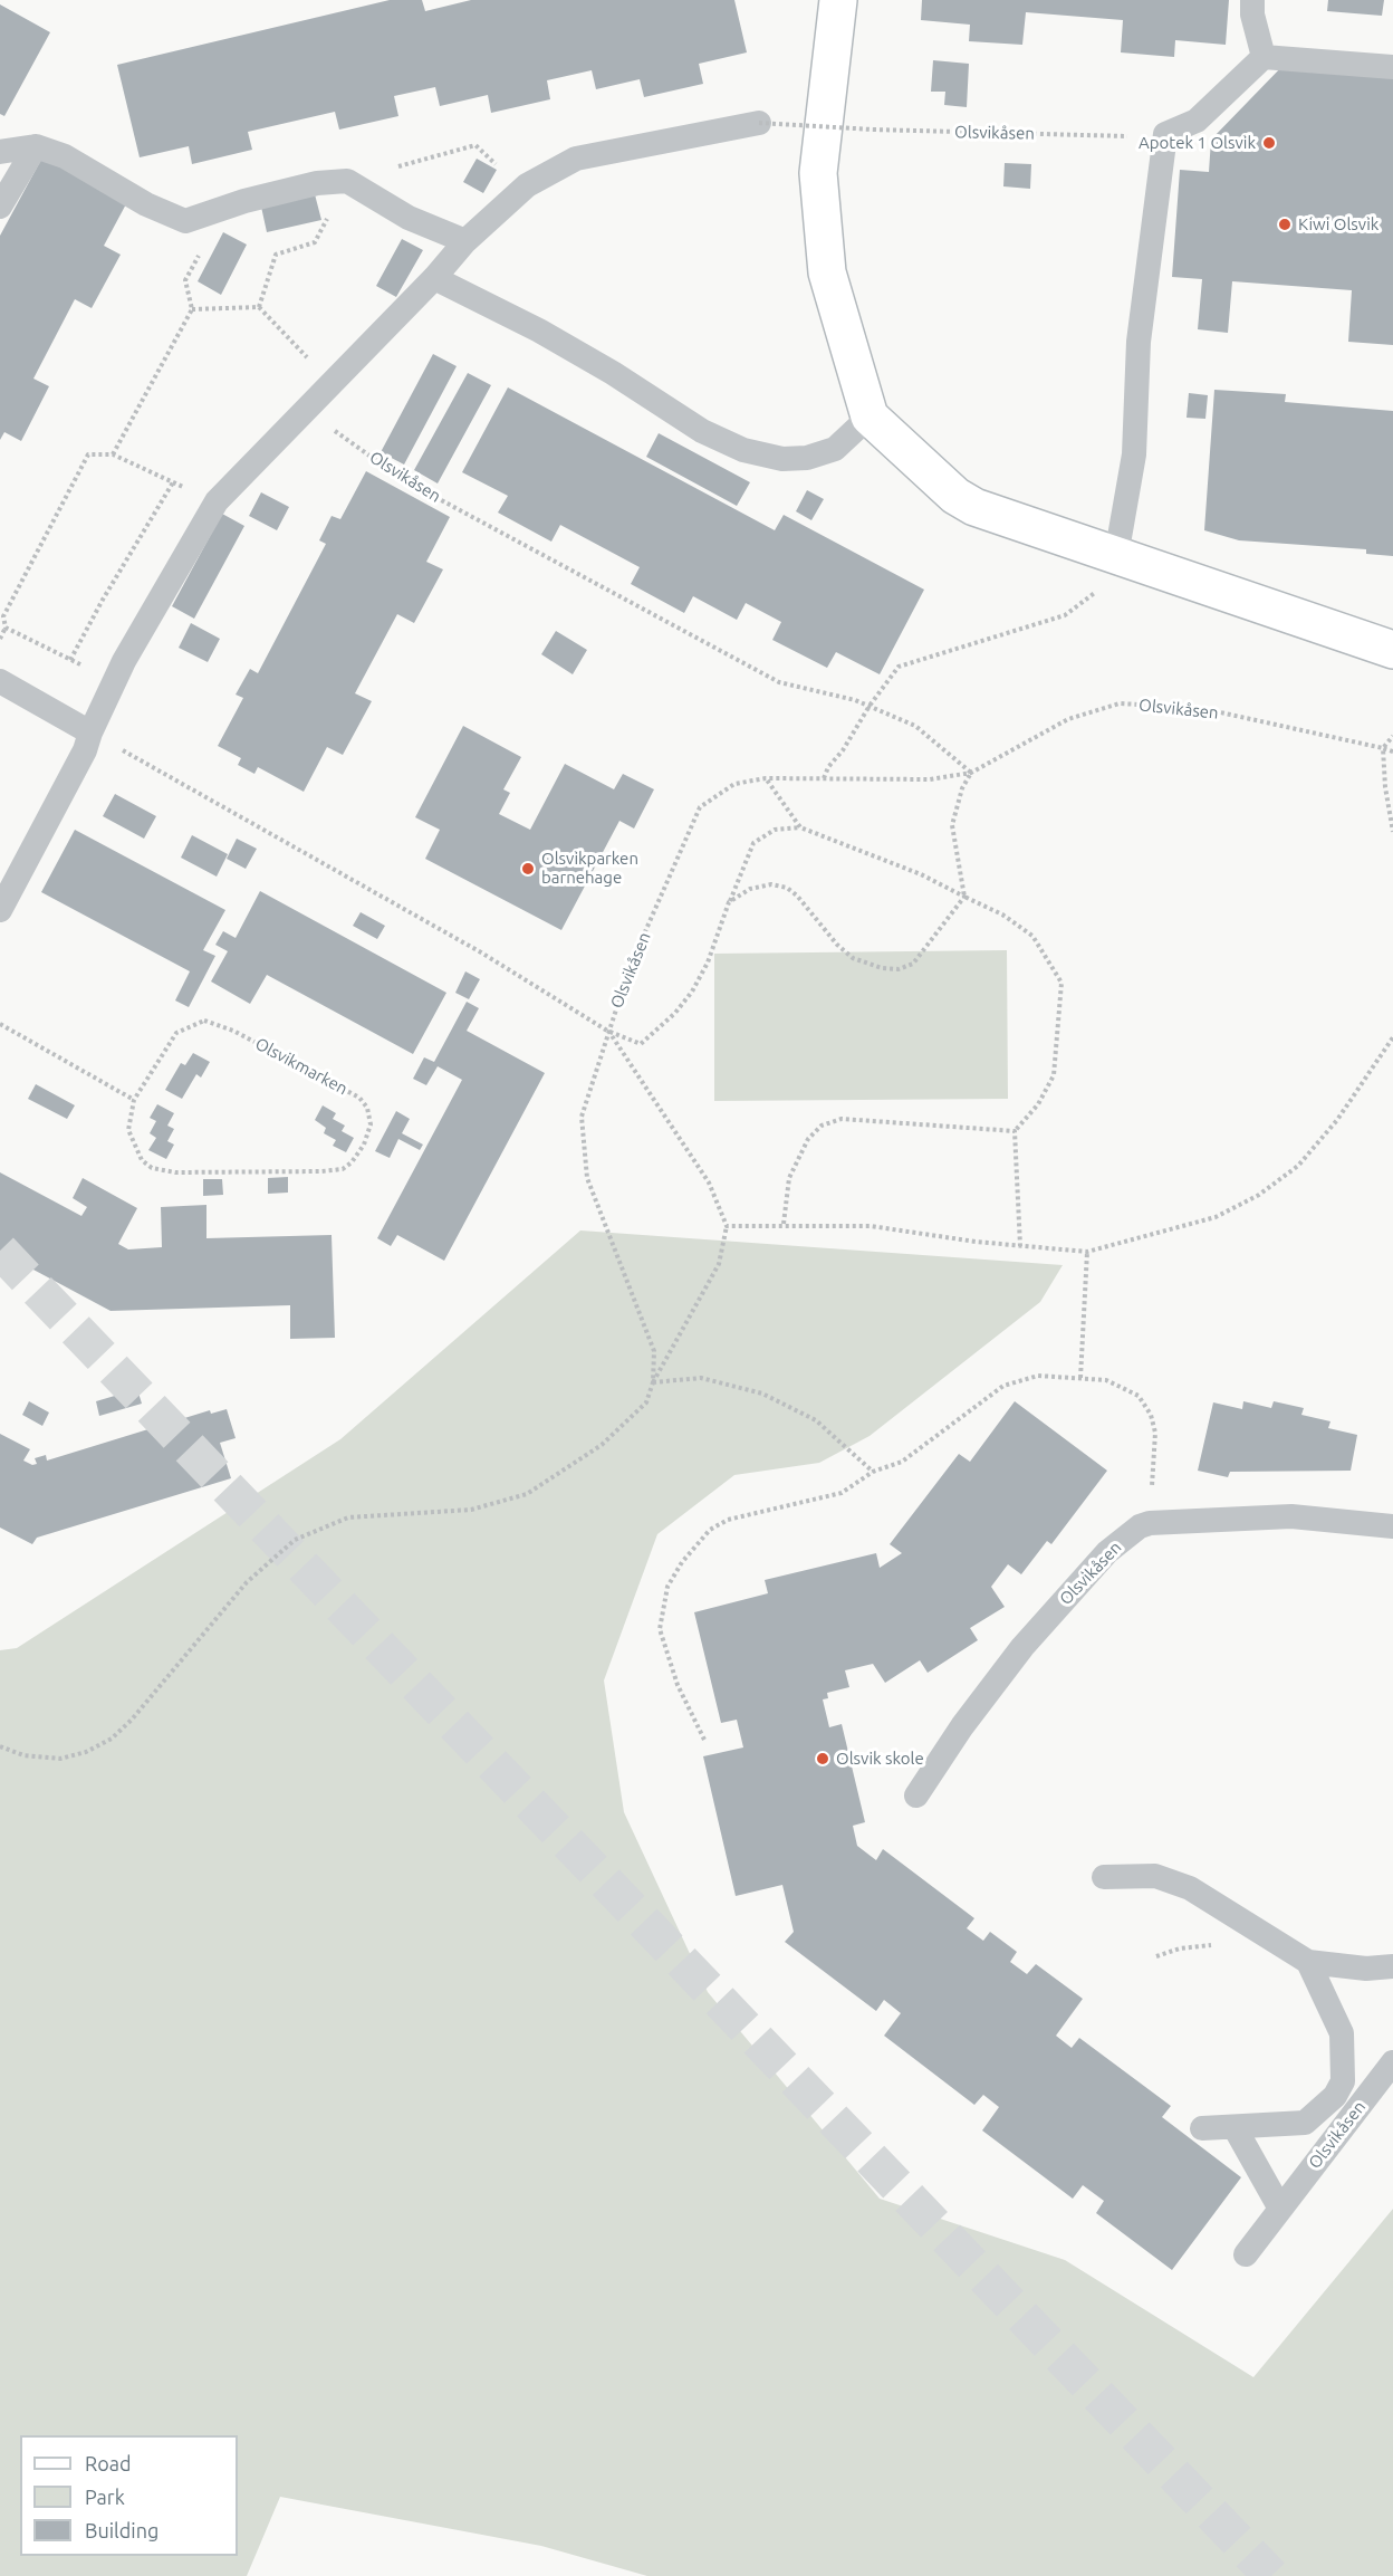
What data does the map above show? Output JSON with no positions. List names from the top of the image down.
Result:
{
  "streets": {
    "lane": ["Olsvikåsen"],
    "path": ["Olsvikmarken"]
  },
  "places": [
    "Apotek 1 Olsvik",
    "Kiwi Olsvik",
    "Olsvikparken barnehage",
    "Olsvik skole"
  ],
  "legend": ["Road", "Park", "Building"]
}
